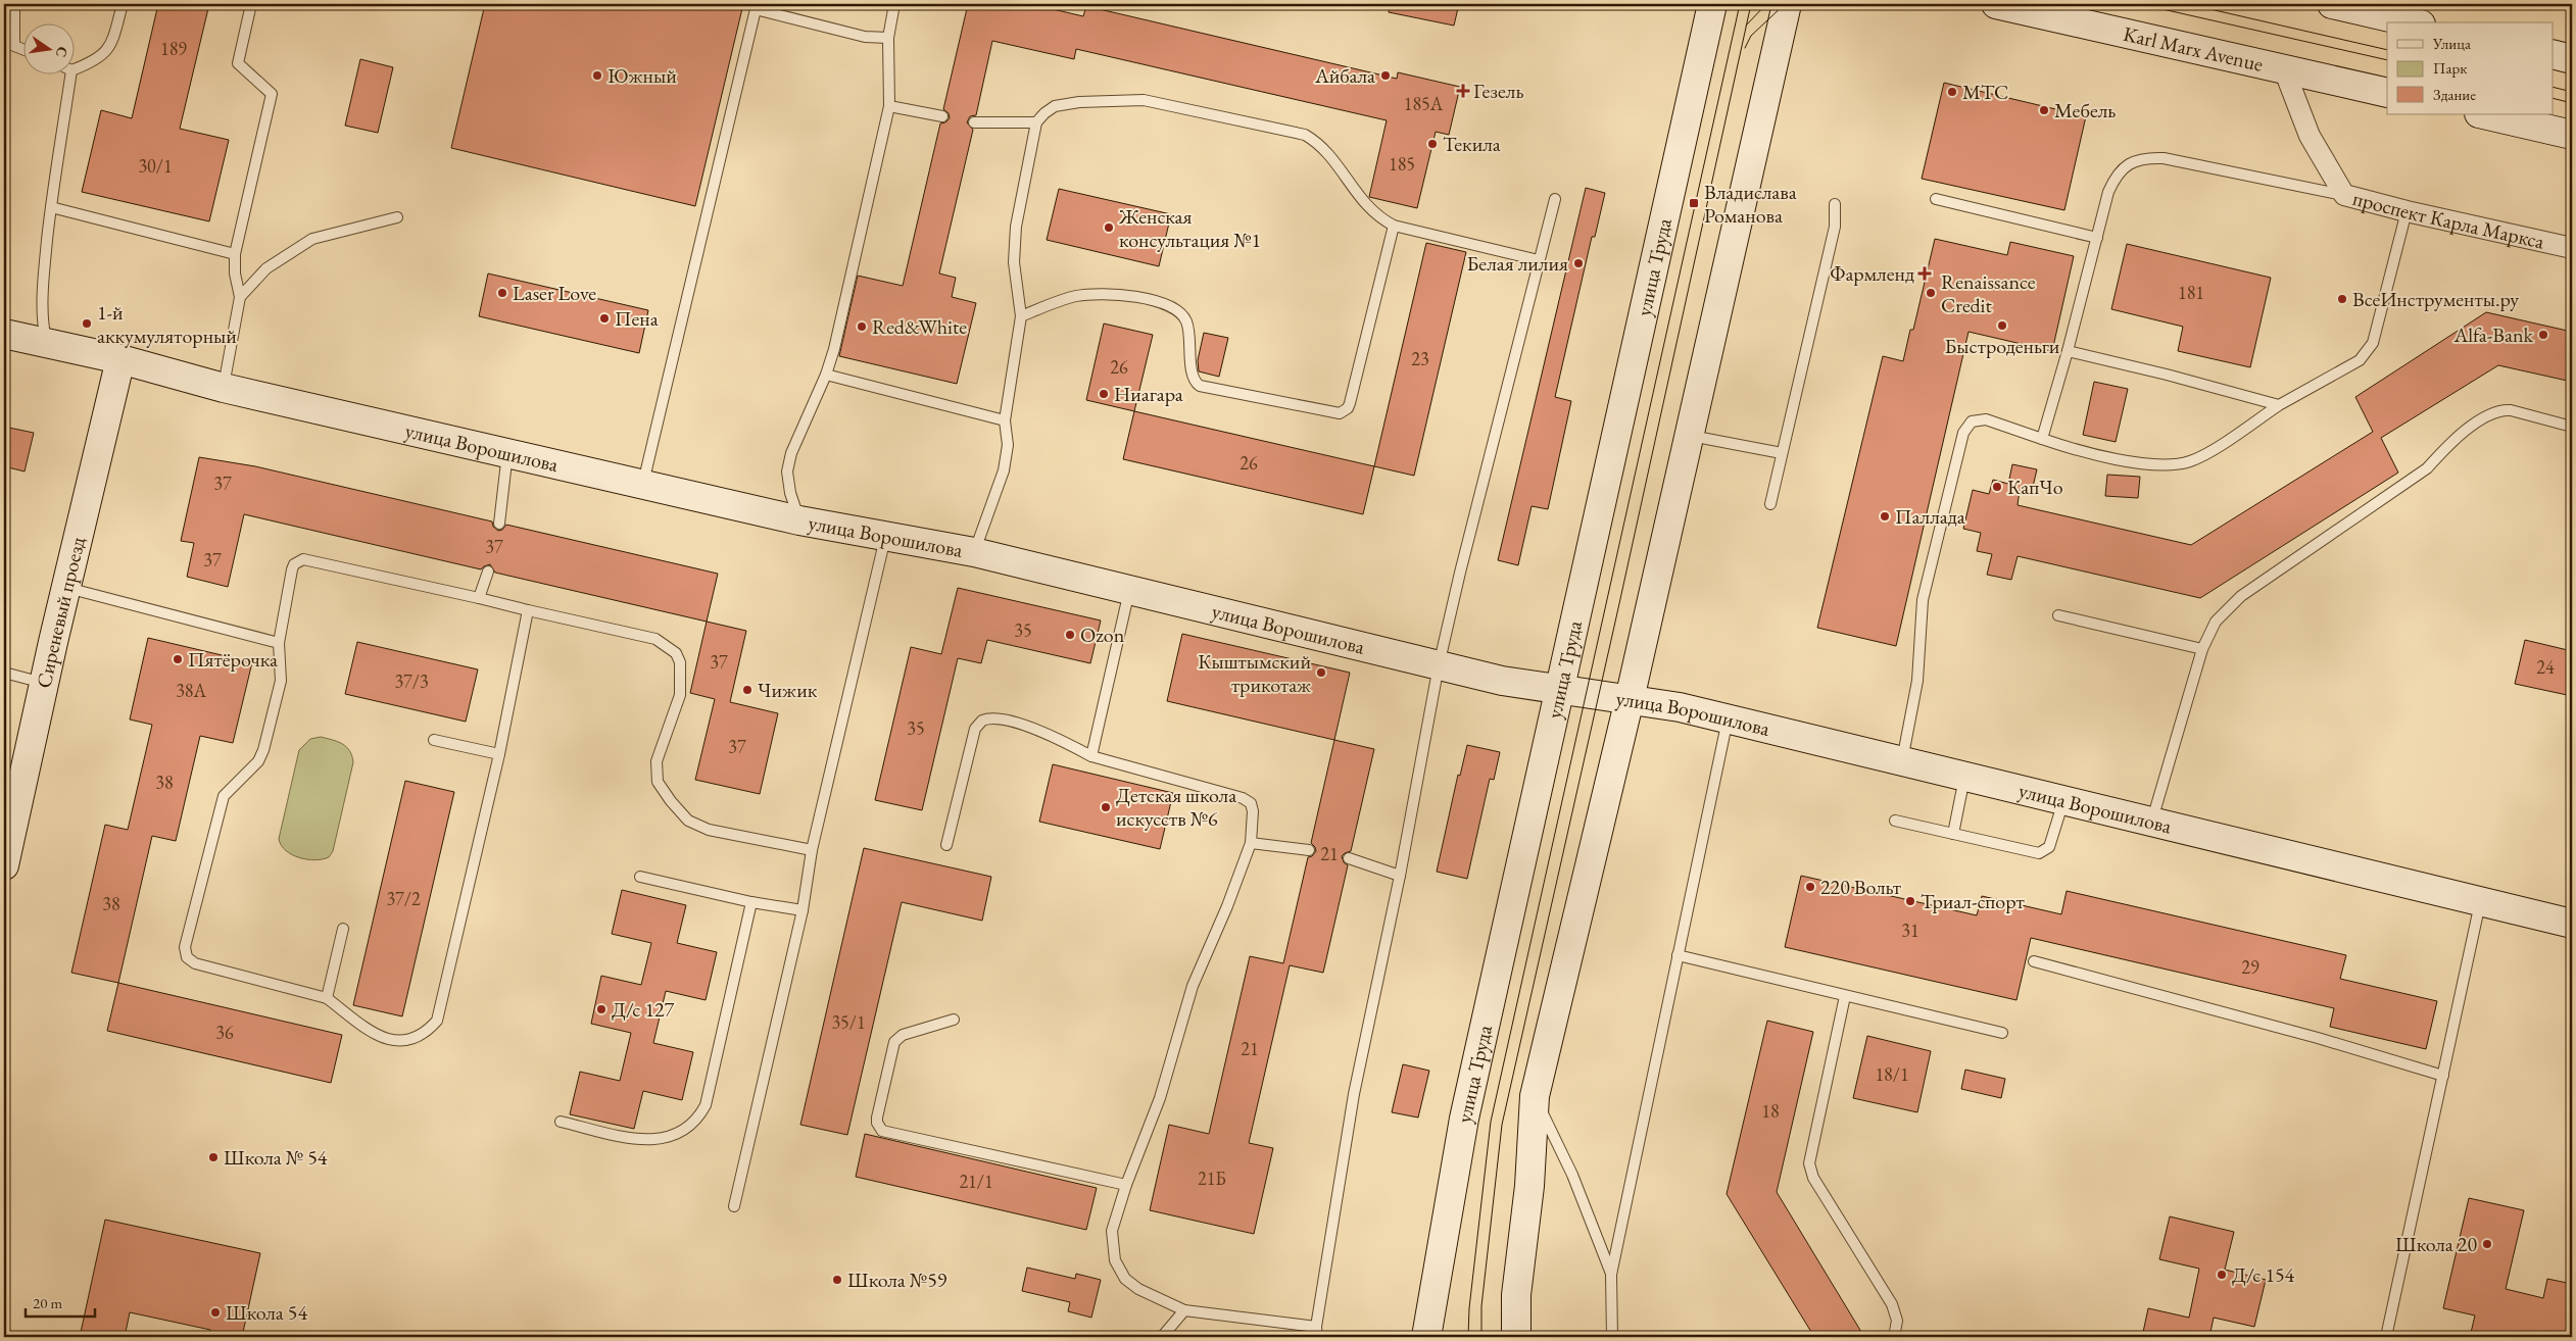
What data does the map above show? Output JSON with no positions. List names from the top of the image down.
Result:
{
  "streets": {
    "main road": [
      "Karl Marx Avenue",
      "улица Труда",
      "улица Ворошилова",
      "Сиреневый проезд"
    ],
    "street": ["проспект Карла Маркса"]
  },
  "crossings": [
    ["Karl Marx Avenue", "проспект Карла Маркса"],
    ["улица Труда", "улица Ворошилова"],
    ["улица Ворошилова", "Сиреневый проезд"]
  ],
  "places": {
    "other": [
      "Южный",
      "Айбала",
      "МТС",
      "Мебель",
      "Текила",
      "Женская консультация №1",
      "Белая лилия",
      "Laser Love",
      "Renaissance Credit",
      "ВсеИнструменты.ру",
      "Пена",
      "1-й аккумуляторный",
      "Быстроденьги",
      "Red&White",
      "Alfa-Bank",
      "Ниагара",
      "КапЧо",
      "Паллада",
      "Ozon",
      "Пятёрочка",
      "Кыштымский трикотаж",
      "Чижик",
      "Детская школа искусств №6",
      "220 Вольт",
      "Триал-спорт",
      "Д/с 127",
      "Школа № 54",
      "Школа 20",
      "Д/с 154",
      "Школа №59",
      "Школа 54"
    ],
    "health": ["Гезель", "Фармленд"],
    "transit": ["Владислава Романова"]
  },
  "house_numbers": [
    "189",
    "185А",
    "185",
    "30/1",
    "181",
    "23",
    "26",
    "26",
    "37",
    "37",
    "37",
    "35",
    "37",
    "24",
    "37/3",
    "38А",
    "35",
    "37",
    "38",
    "21",
    "37/2",
    "38",
    "31",
    "29",
    "35/1",
    "36",
    "21",
    "18/1",
    "18",
    "21Б",
    "21/1"
  ],
  "legend": ["Улица", "Парк", "Здание"],
  "scale_bar": "20 m",
  "north": "right"
}
